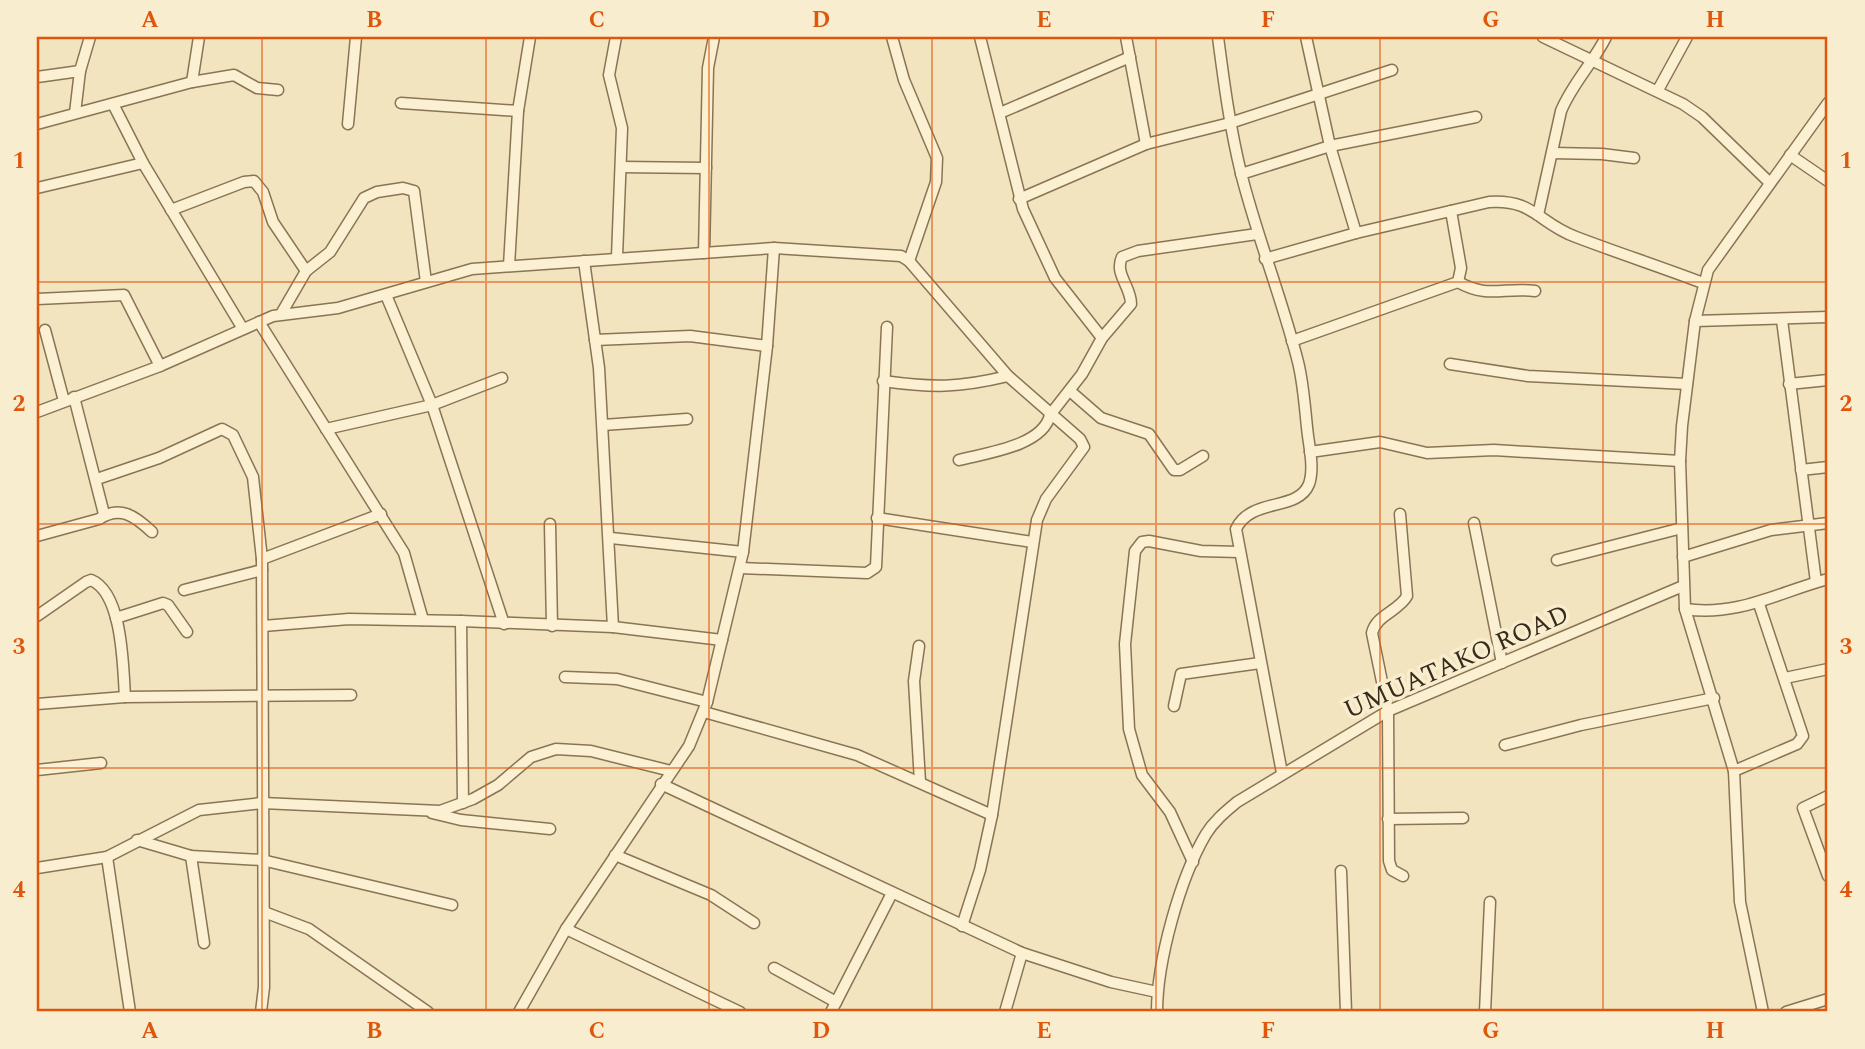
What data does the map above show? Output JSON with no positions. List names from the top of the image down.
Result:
{
  "streets": {
    "street": ["UMUATAKO ROAD"]
  },
  "grid": {
    "columns": [
      "A",
      "B",
      "C",
      "D",
      "E",
      "F",
      "G",
      "H"
    ],
    "rows": [
      "1",
      "2",
      "3",
      "4"
    ]
  }
}
